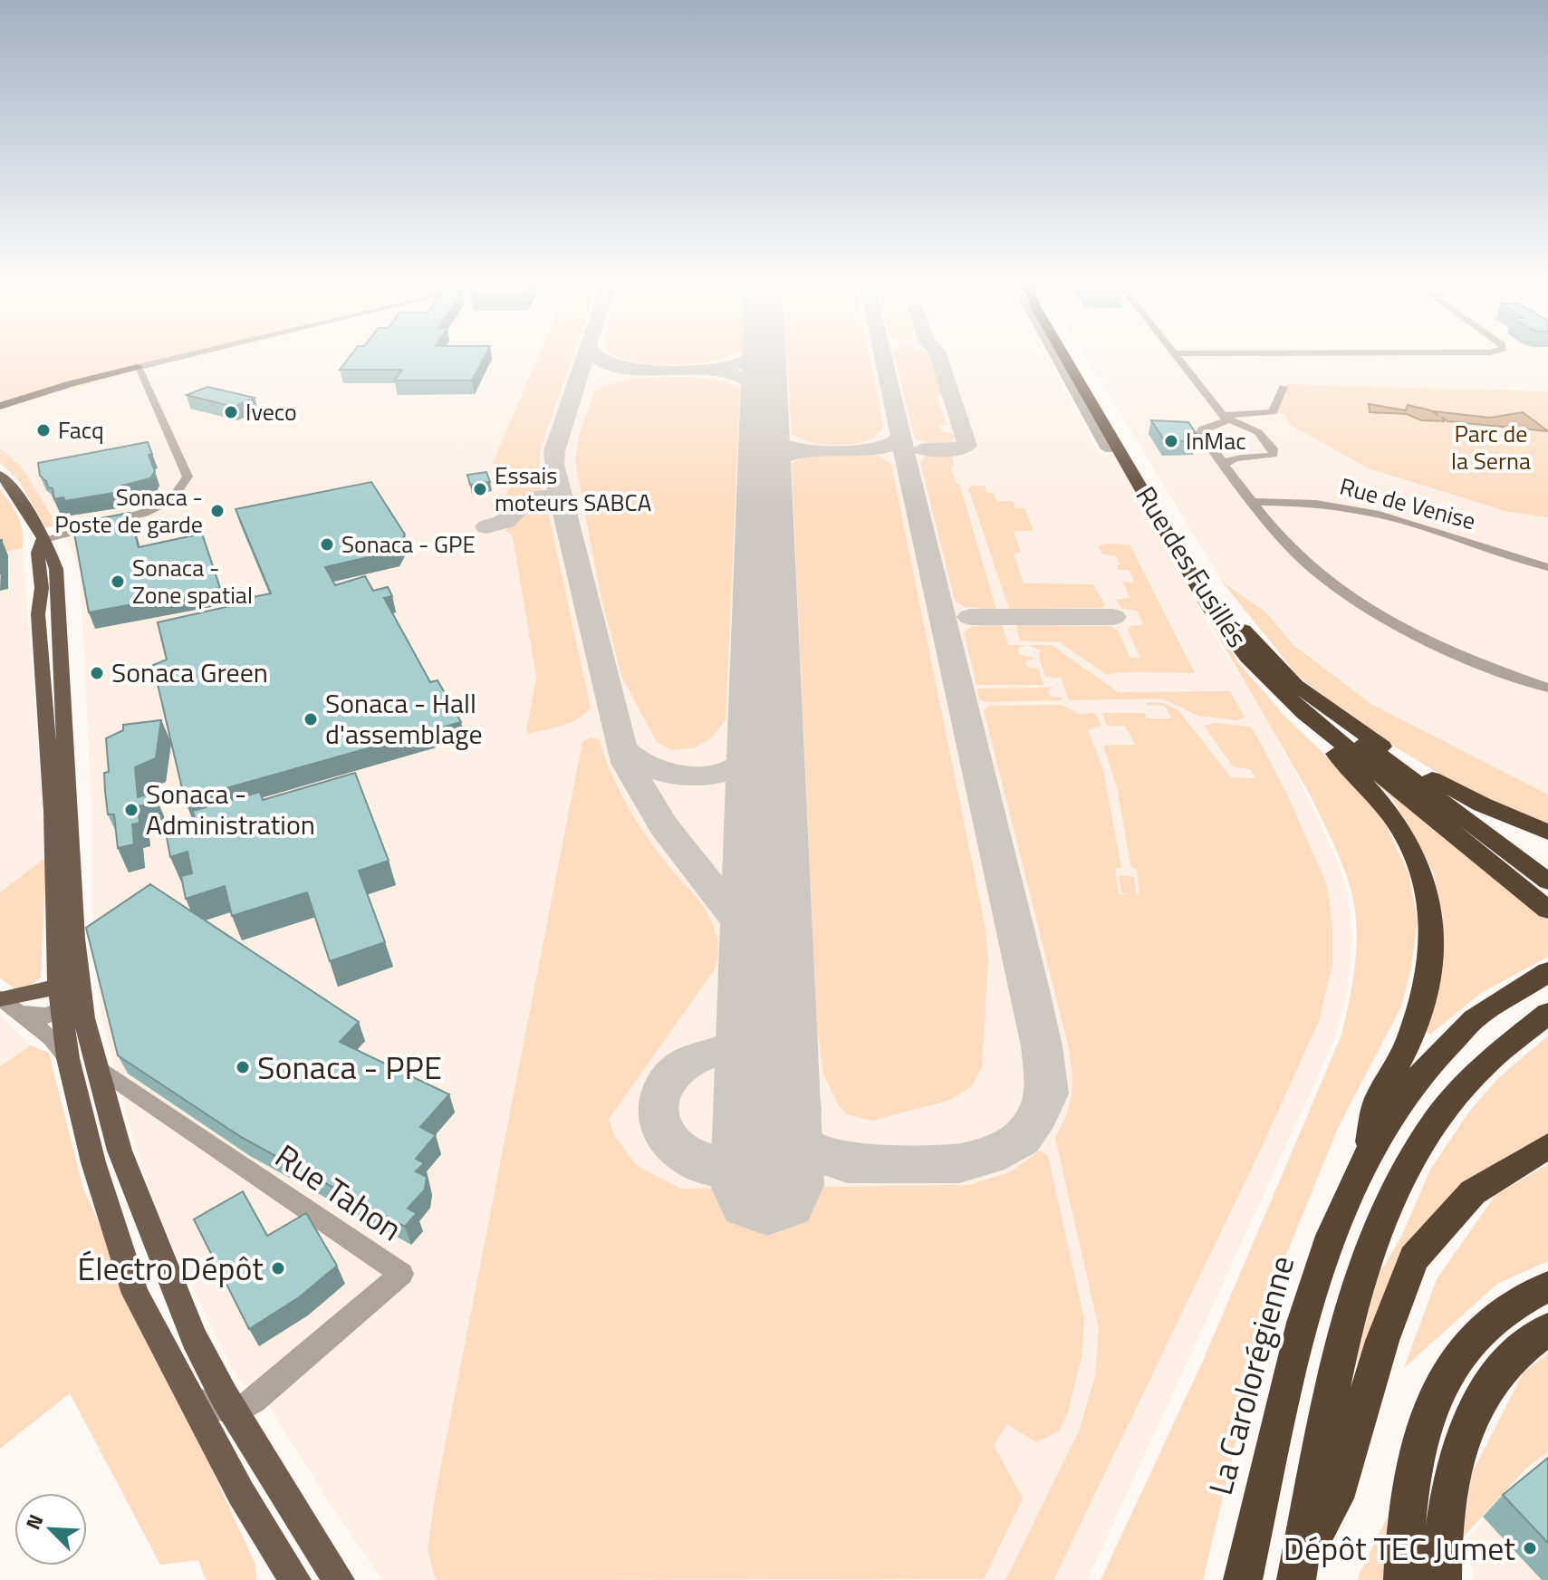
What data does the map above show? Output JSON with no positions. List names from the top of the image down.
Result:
{
  "streets": {
    "highway": ["Rue des Fusillés", "La Carolorégienne"],
    "street": ["Rue de Venise", "Rue Tahon"]
  },
  "parks": ["Parc de la Serna"],
  "places": [
    "Iveco",
    "Facq",
    "InMac",
    "Essais moteurs SABCA",
    "Sonaca - Poste de garde",
    "Sonaca - GPE",
    "Sonaca - Zone spatial",
    "Sonaca Green",
    "Sonaca - Hall d'assemblage",
    "Sonaca - Administration",
    "Sonaca - PPE",
    "Électro Dépôt",
    "Dépôt TEC Jumet"
  ],
  "north": "top left"
}
